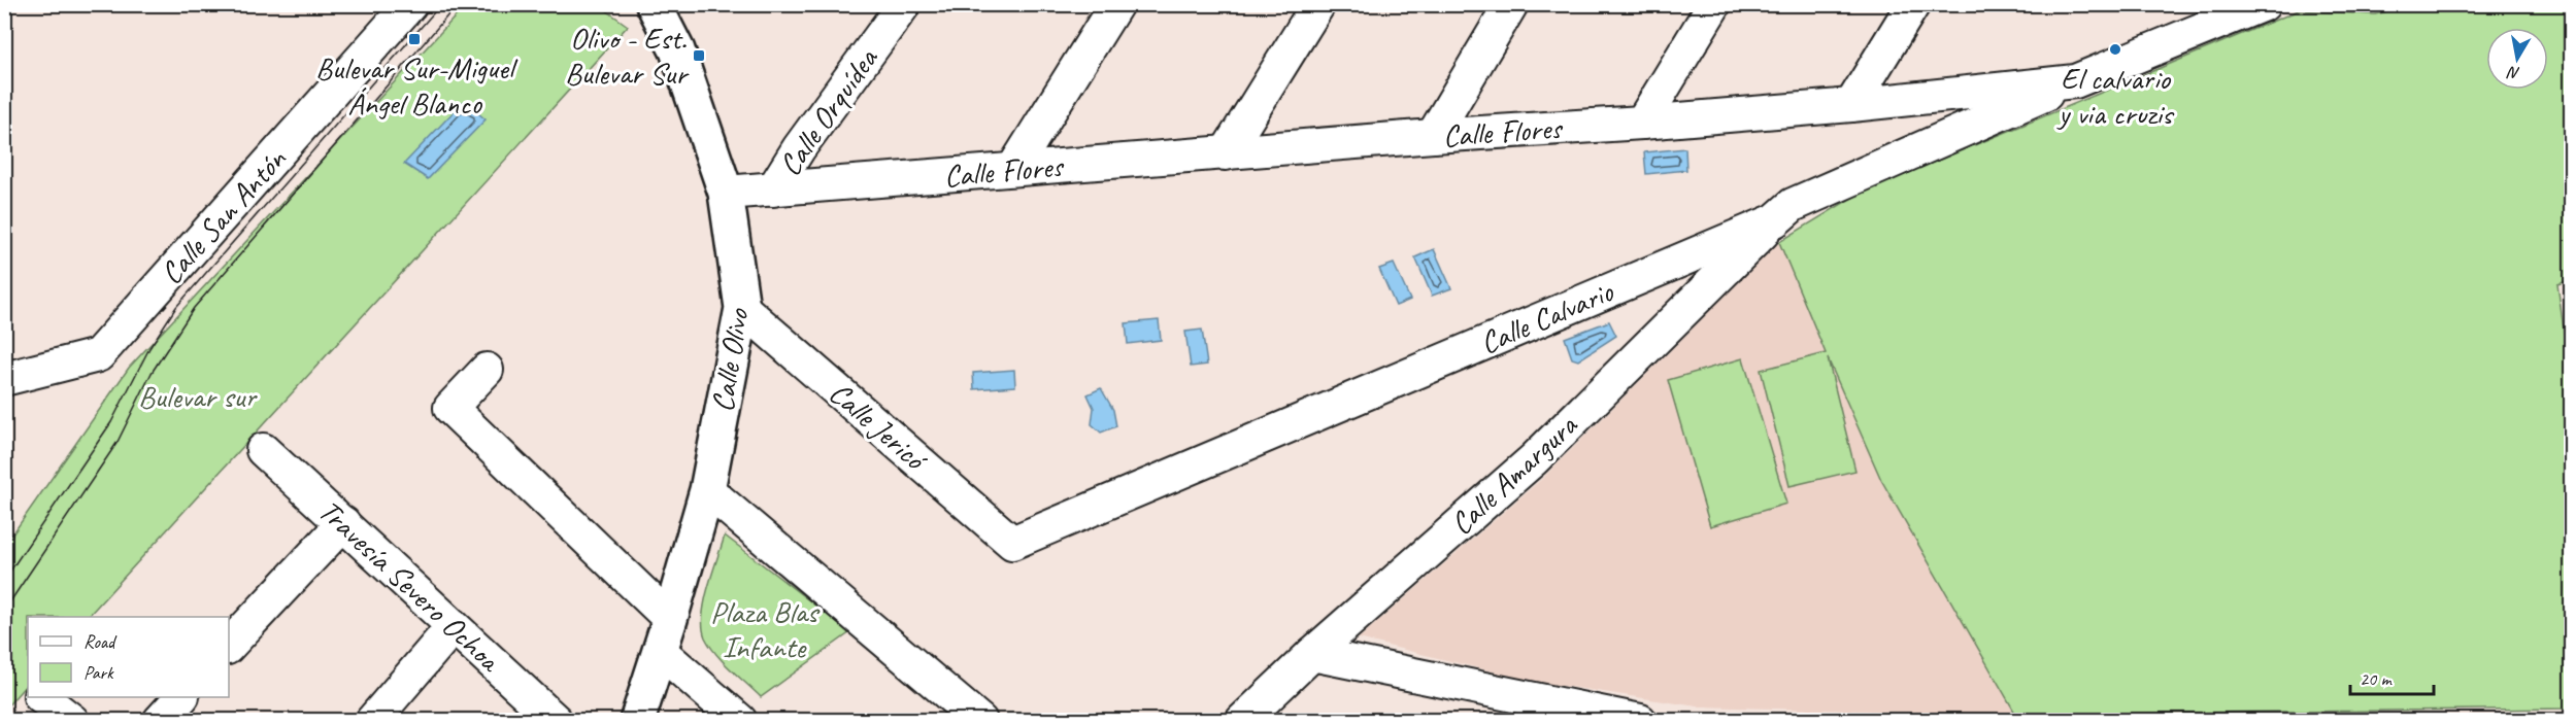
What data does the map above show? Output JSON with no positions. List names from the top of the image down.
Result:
{
  "streets": {
    "street": [
      "Calle Orquídea",
      "Calle Flores",
      "Calle San Antón",
      "Calle Calvario",
      "Calle Olivo",
      "Calle Jericó",
      "Calle Amargura",
      "Travesía Severo Ochoa"
    ]
  },
  "crossings": [
    ["Calle Orquídea", "Calle Flores"],
    ["Calle Flores", "Calle Calvario"],
    ["Calle Flores", "Calle Olivo"],
    ["Calle Calvario", "Calle Jericó"],
    ["Calle Calvario", "Calle Amargura"],
    ["Calle Olivo", "Calle Jericó"]
  ],
  "parks": ["Bulevar sur", "Plaza Blas Infante"],
  "places": {
    "transit": ["Bulevar Sur-Miguel Ángel Blanco", "Olivo - Est. Bulevar Sur"],
    "other": ["El calvario y via cruzis"]
  },
  "legend": ["Road", "Park"],
  "scale_bar": "20 m",
  "north": "bottom"
}
